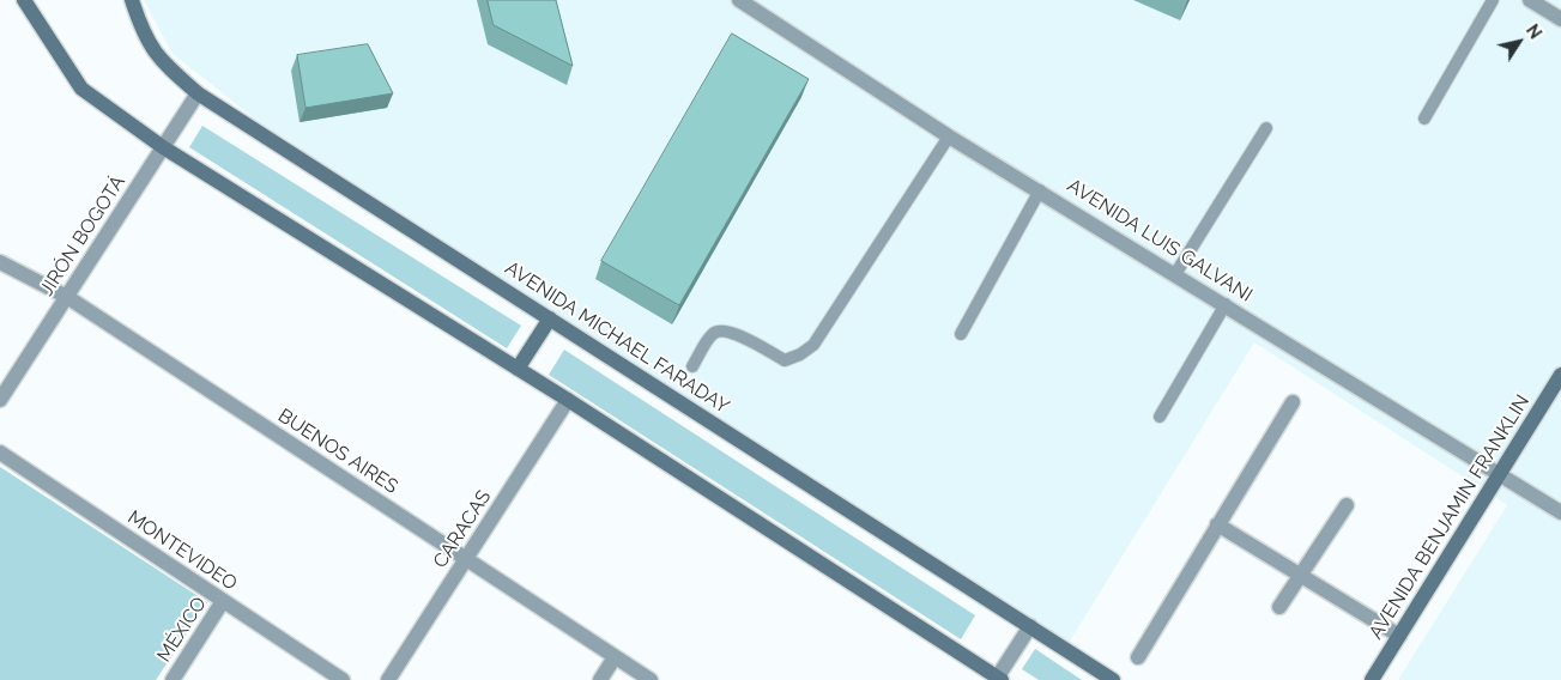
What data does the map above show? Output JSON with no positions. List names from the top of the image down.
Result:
{
  "streets": {
    "street": [
      "JIRÓN BOGOTÁ",
      "AVENIDA LUIS GALVANI",
      "AVENIDA MICHAEL FARADAY",
      "BUENOS AIRES",
      "AVENIDA BENJAMIN FRANKLIN",
      "CARACAS",
      "MONTEVIDEO",
      "MÉXICO"
    ]
  },
  "crossings": [
    ["JIRÓN BOGOTÁ", "AVENIDA MICHAEL FARADAY"],
    ["JIRÓN BOGOTÁ", "BUENOS AIRES"],
    ["AVENIDA LUIS GALVANI", "AVENIDA BENJAMIN FRANKLIN"],
    ["BUENOS AIRES", "CARACAS"],
    ["MONTEVIDEO", "MÉXICO"]
  ],
  "north": "top right"
}
